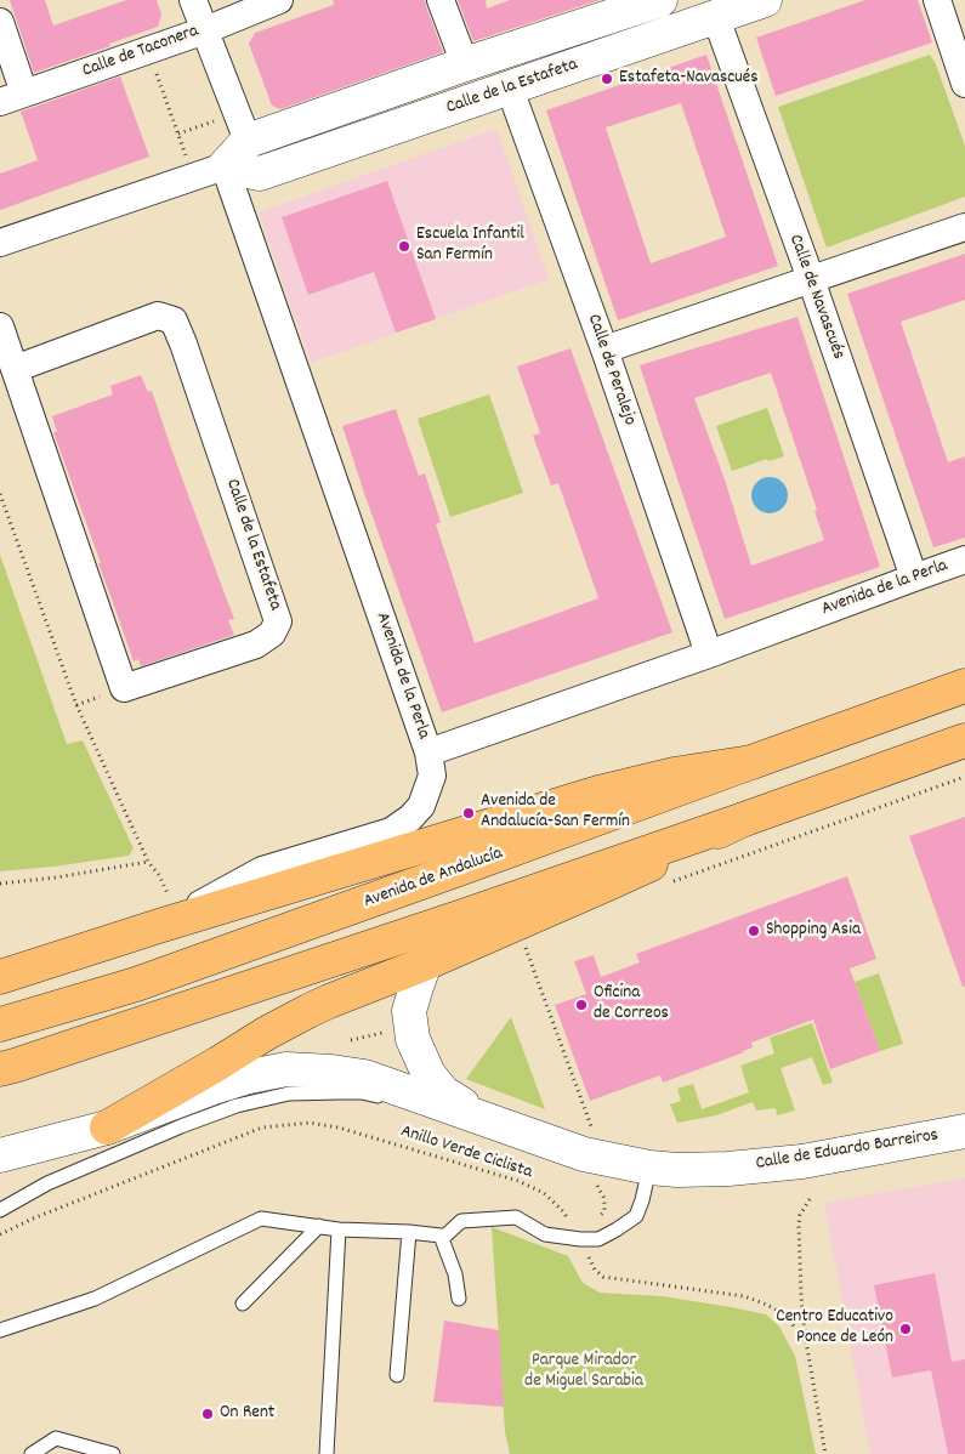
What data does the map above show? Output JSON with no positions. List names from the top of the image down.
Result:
{
  "streets": {
    "main road": ["Avenida de Andalucía"],
    "street": [
      "Calle de Taconera",
      "Calle de la Estafeta",
      "Calle de Navascués",
      "Calle de Peralejo",
      "Avenida de la Perla",
      "Calle de Eduardo Barreiros"
    ],
    "path": ["Anillo Verde Ciclista"]
  },
  "crossings": [
    ["Calle de la Estafeta", "Calle de Navascués"],
    ["Calle de la Estafeta", "Calle de Peralejo"],
    ["Calle de la Estafeta", "Avenida de la Perla"],
    ["Calle de Navascués", "Avenida de la Perla"],
    ["Calle de Peralejo", "Avenida de la Perla"]
  ],
  "parks": ["Parque Mirador de Miguel Sarabia"],
  "places": [
    "Estafeta-Navascués",
    "Escuela Infantil San Fermín",
    "Avenida de Andalucía-San Fermín",
    "Shopping Asia",
    "Oficina de Correos",
    "Centro Educativo Ponce de León",
    "On Rent"
  ]
}
